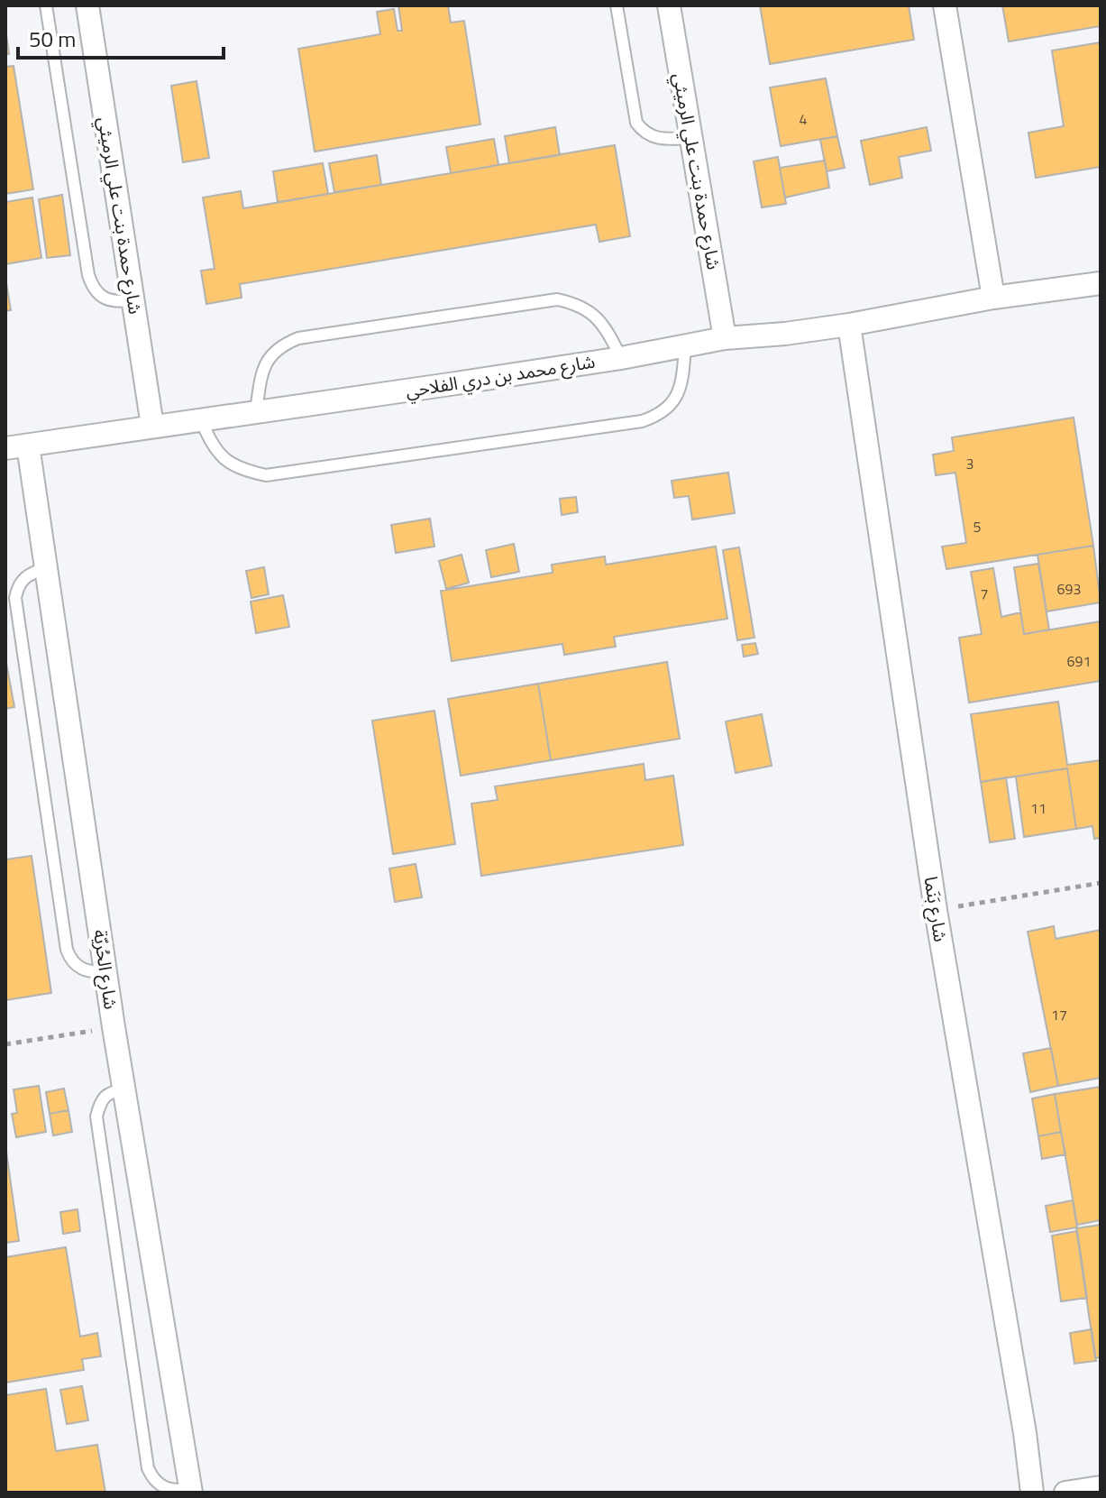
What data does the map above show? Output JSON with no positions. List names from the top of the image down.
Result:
{
  "streets": {
    "street": [
      "شارع حمدة بنت علي الرميثي",
      "شارع محمد بن دري الفلاحي",
      "شارع بَنَما",
      "شارع الحُريّة"
    ]
  },
  "crossings": [
    ["شارع حمدة بنت علي الرميثي", "شارع محمد بن دري الفلاحي"],
    ["شارع محمد بن دري الفلاحي", "شارع بَنَما"],
    ["شارع محمد بن دري الفلاحي", "شارع الحُريّة"]
  ],
  "house_numbers": [
    "4",
    "3",
    "5",
    "693",
    "7",
    "691",
    "11",
    "17"
  ],
  "scale_bar": "50 m"
}
